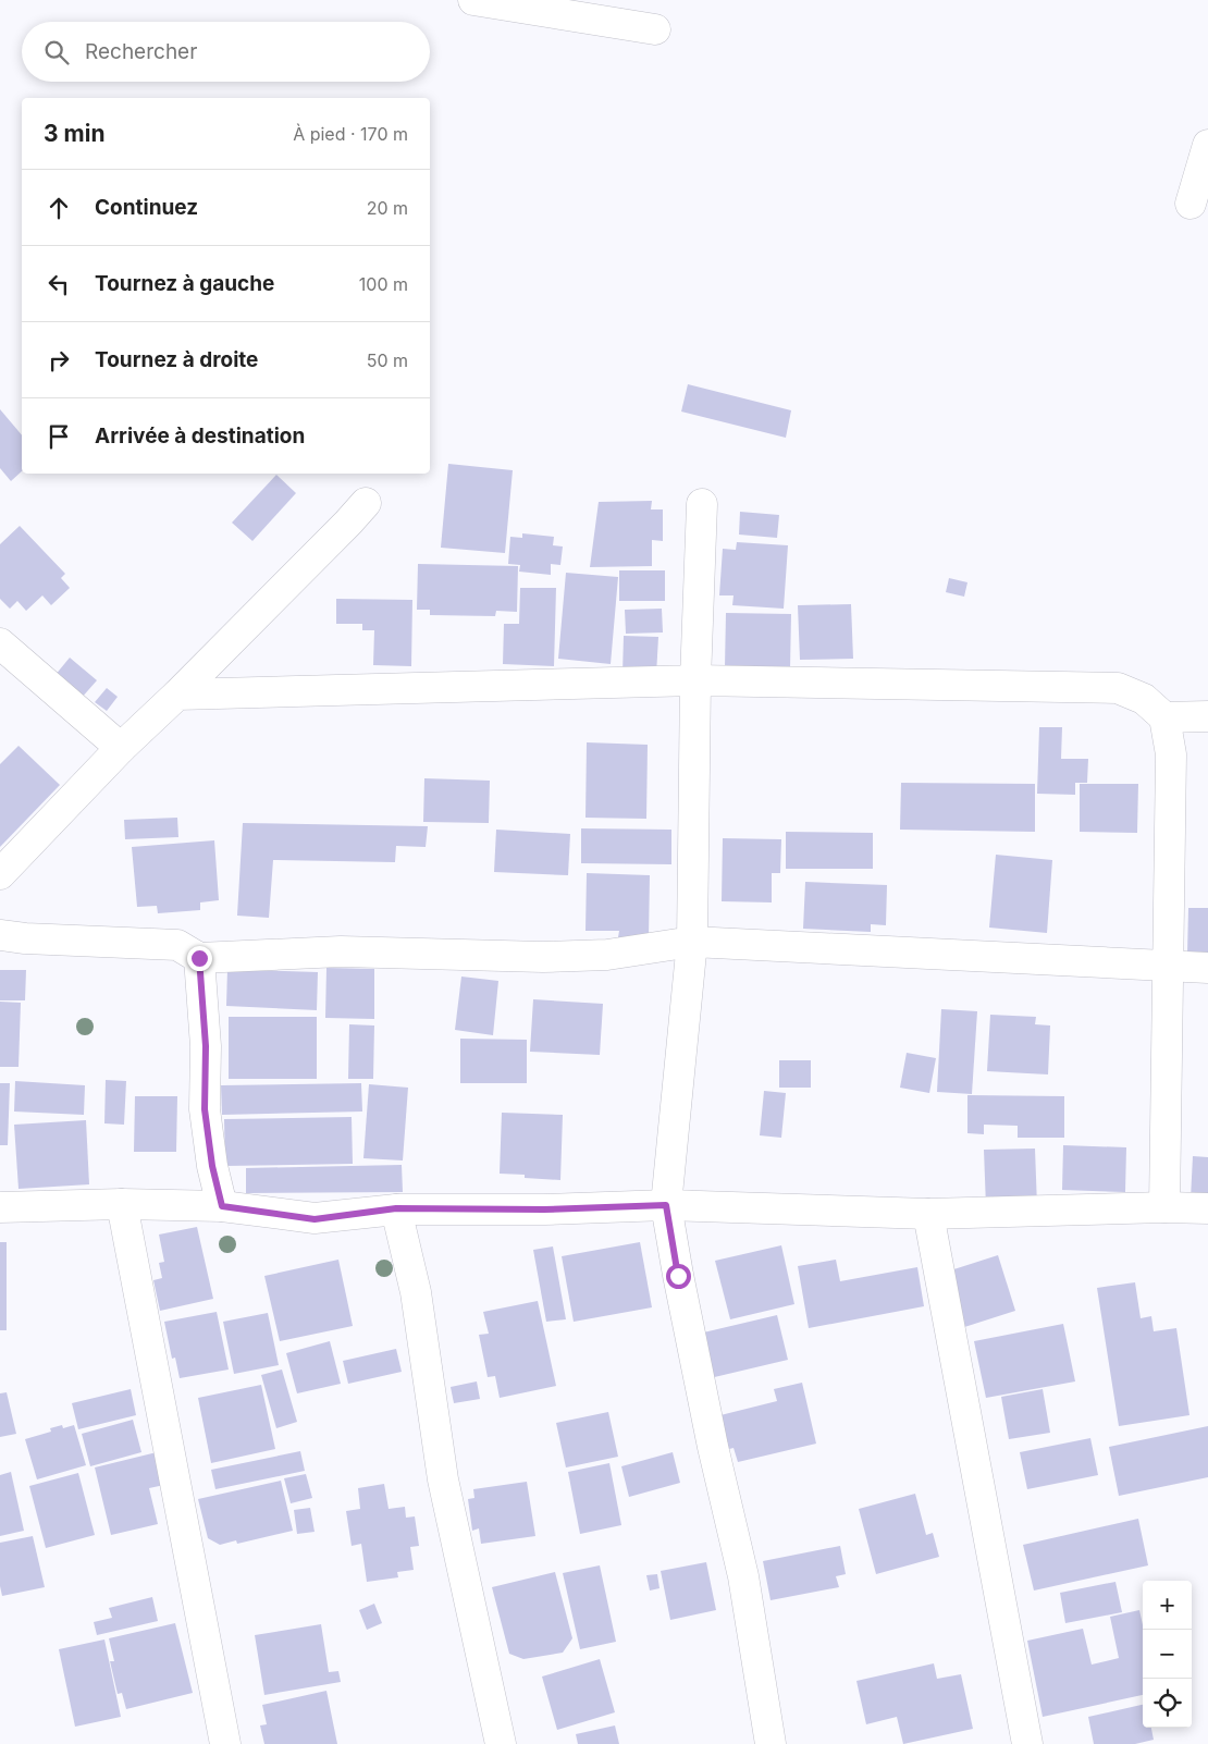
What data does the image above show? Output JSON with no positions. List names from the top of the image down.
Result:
{
  "page": {
    "search": "Rechercher",
    "heading": ["3 min", "À pied · 170 m"],
    "list": [
      ["Continuez", "20 m"],
      ["Tournez à gauche", "100 m"],
      ["Tournez à droite", "50 m"],
      "Arrivée à destination"
    ],
    "map_buttons": ["+", "−"]
  }
}
